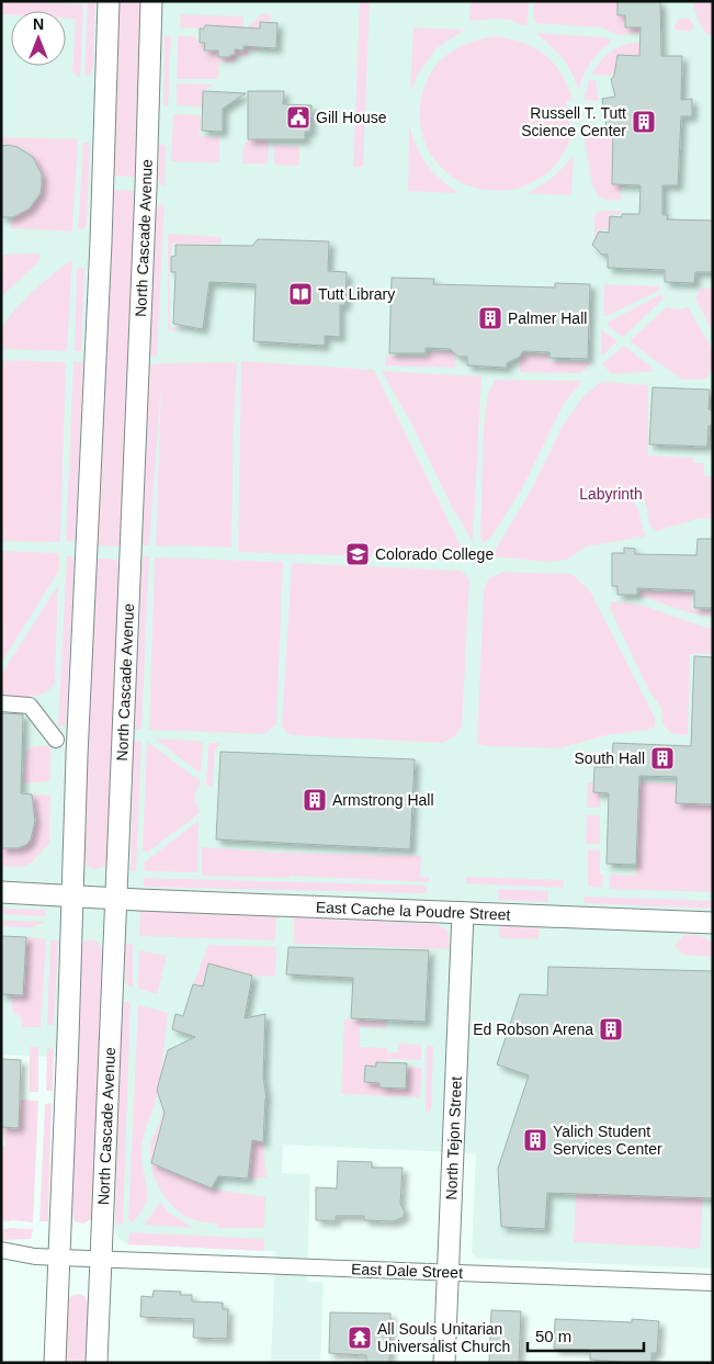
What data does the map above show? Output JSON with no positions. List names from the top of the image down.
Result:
{
  "streets": {
    "main road": ["North Cascade Avenue", "East Cache la Poudre Street", "North Tejon Street"],
    "street": ["East Dale Street"]
  },
  "crossings": [
    ["North Cascade Avenue", "East Cache la Poudre Street"],
    ["North Cascade Avenue", "East Dale Street"],
    ["East Cache la Poudre Street", "North Tejon Street"],
    ["North Tejon Street", "East Dale Street"]
  ],
  "parks": ["Labyrinth"],
  "places": {
    "public building": ["Gill House"],
    "building": [
      "Russell T. Tutt Science Center",
      "Palmer Hall",
      "South Hall",
      "Armstrong Hall",
      "Ed Robson Arena",
      "Yalich Student Services Center"
    ],
    "library": ["Tutt Library"],
    "school or university": ["Colorado College"],
    "temple": ["All Souls Unitarian Universalist Church"]
  },
  "scale_bar": "50 m",
  "north": "top"
}
